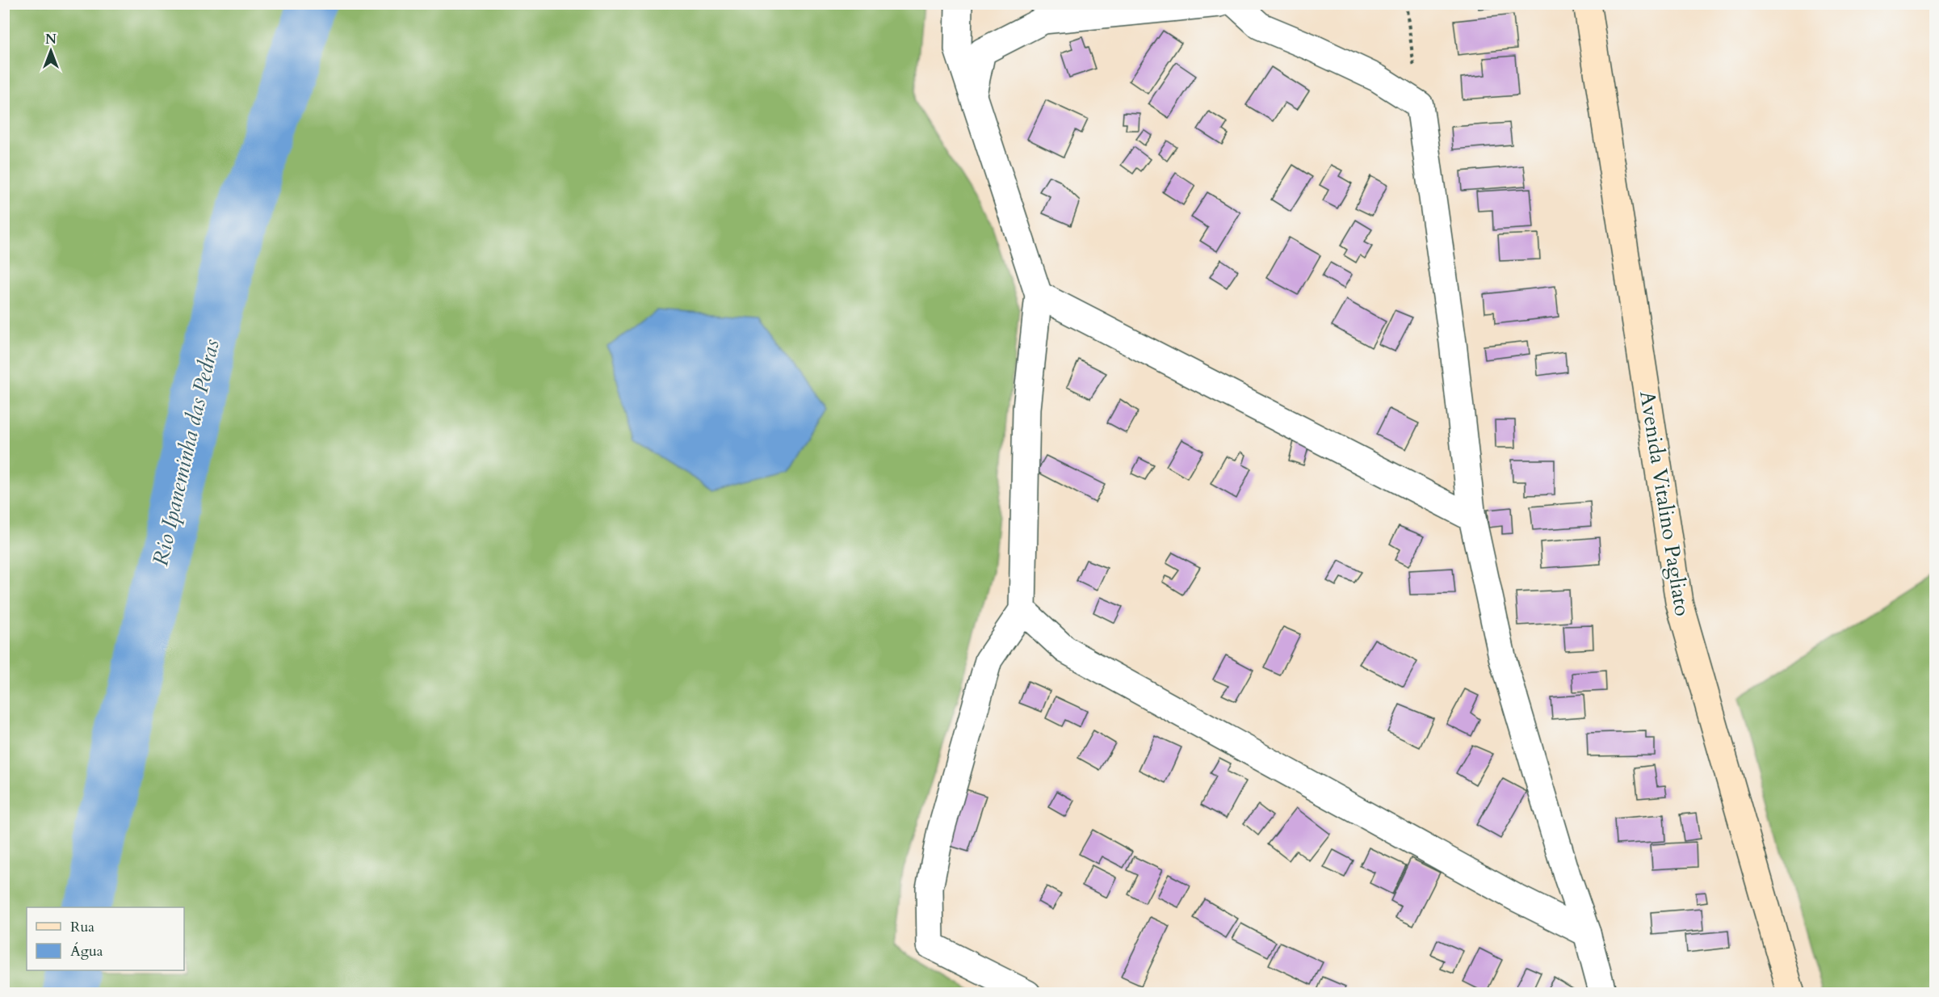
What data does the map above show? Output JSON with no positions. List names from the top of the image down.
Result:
{
  "streets": {
    "street": ["Avenida Vitalino Pagliato"]
  },
  "water": ["Rio Ipaneminha das Pedras"],
  "legend": ["Rua", "Água"],
  "north": "top"
}
